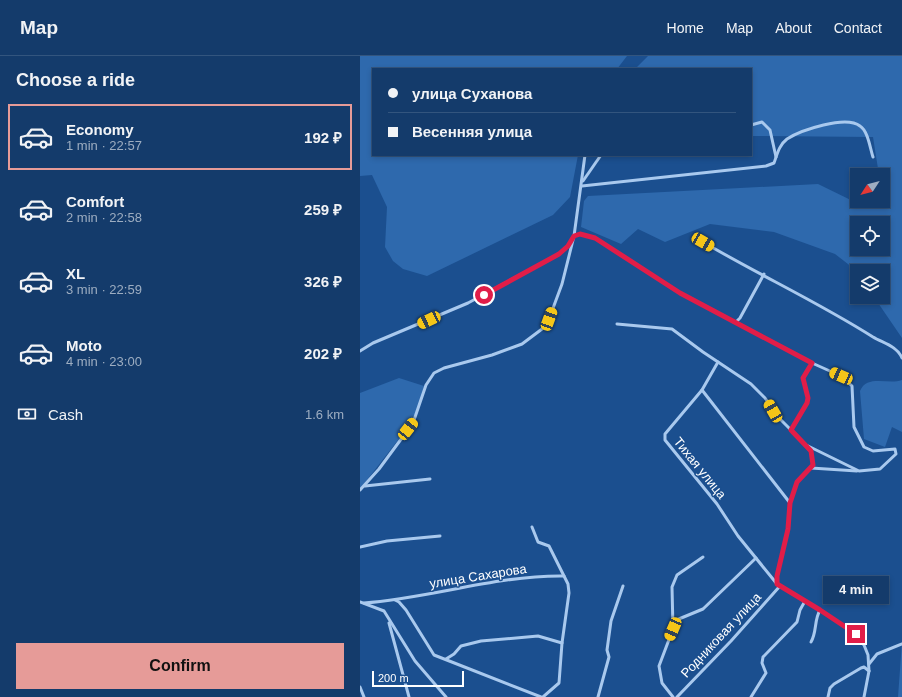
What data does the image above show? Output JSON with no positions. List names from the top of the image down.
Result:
{
  "streets": {
    "street": ["Тихая улица", "улица Сахарова", "Родниковая улица"]
  },
  "crossings": [
    ["Тихая улица", "Родниковая улица"]
  ],
  "scale_bar": "200 m",
  "north": "bottom left",
  "page": {
    "header": "Map",
    "nav": [
      "Home",
      "Map",
      "About",
      "Contact"
    ],
    "heading": "Choose a ride",
    "banner": ["улица Суханова", "Весенняя улица"],
    "list": [
      {
        "name": "Economy",
        "note": "1 min · 22:57",
        "value": "192 ₽"
      },
      {
        "name": "Comfort",
        "note": "2 min · 22:58",
        "value": "259 ₽"
      },
      {
        "name": "XL",
        "note": "3 min · 22:59",
        "value": "326 ₽"
      },
      {
        "name": "Moto",
        "note": "4 min · 23:00",
        "value": "202 ₽"
      }
    ],
    "pay": ["Cash", "1.6 km"],
    "bubble": "4 min",
    "buttons": "Confirm",
    "scale": "200 m"
  }
}
